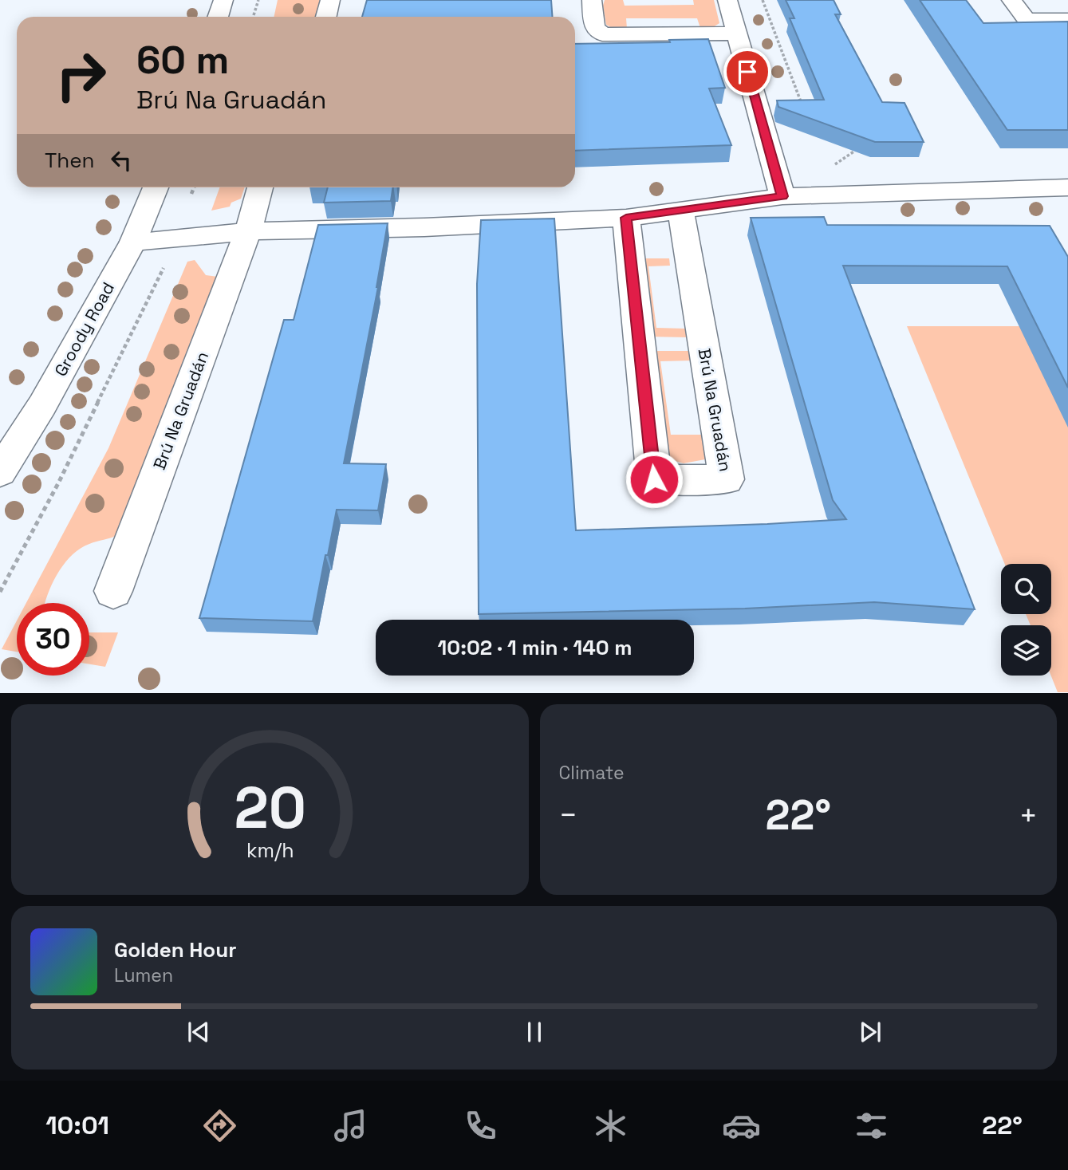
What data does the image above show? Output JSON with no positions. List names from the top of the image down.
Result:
{
  "streets": {
    "street": ["Groody Road", "Brú Na Gruadán"]
  },
  "page": {
    "turn": ["60 m", "Brú Na Gruadán"],
    "then": "Then",
    "limit": "30",
    "trip": "10:02 · 1 min · 140 m",
    "tile": "Climate",
    "heat": ["−", "22°", "+"],
    "song": ["Golden Hour", "Lumen"],
    "tabs": ["10:01", "22°"],
    "gauge": ["20", "km/h"]
  }
}
